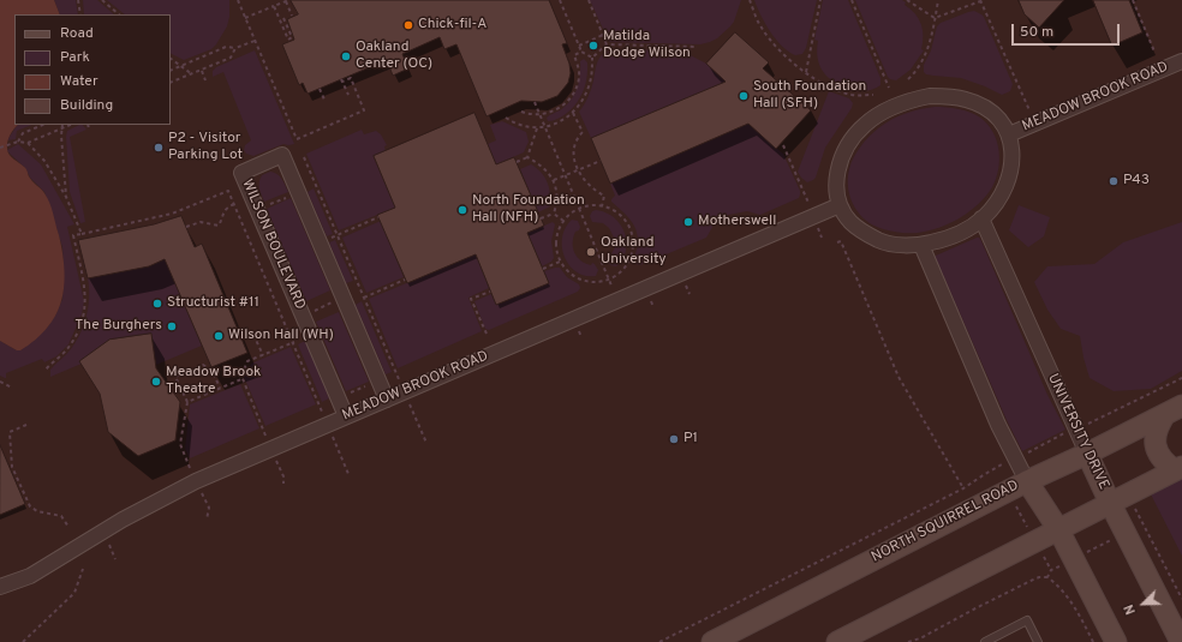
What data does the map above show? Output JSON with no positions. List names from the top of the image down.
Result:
{
  "streets": {
    "main road": ["UNIVERSITY DRIVE", "NORTH SQUIRREL ROAD"],
    "street": ["MEADOW BROOK ROAD", "WILSON BOULEVARD"]
  },
  "crossings": [
    ["MEADOW BROOK ROAD", "WILSON BOULEVARD"],
    ["MEADOW BROOK ROAD", "UNIVERSITY DRIVE"],
    ["UNIVERSITY DRIVE", "NORTH SQUIRREL ROAD"]
  ],
  "places": [
    "Chick-fil-A",
    "Matilda Dodge Wilson",
    "Oakland Center (OC)",
    "South Foundation Hall (SFH)",
    "P2 - Visitor Parking Lot",
    "P43",
    "North Foundation Hall (NFH)",
    "Motherswell",
    "Oakland University",
    "Structurist #11",
    "The Burghers",
    "Wilson Hall (WH)",
    "Meadow Brook Theatre",
    "P1"
  ],
  "legend": [
    "Road",
    "Park",
    "Water",
    "Building"
  ],
  "scale_bar": "50 m",
  "north": "bottom left"
}
